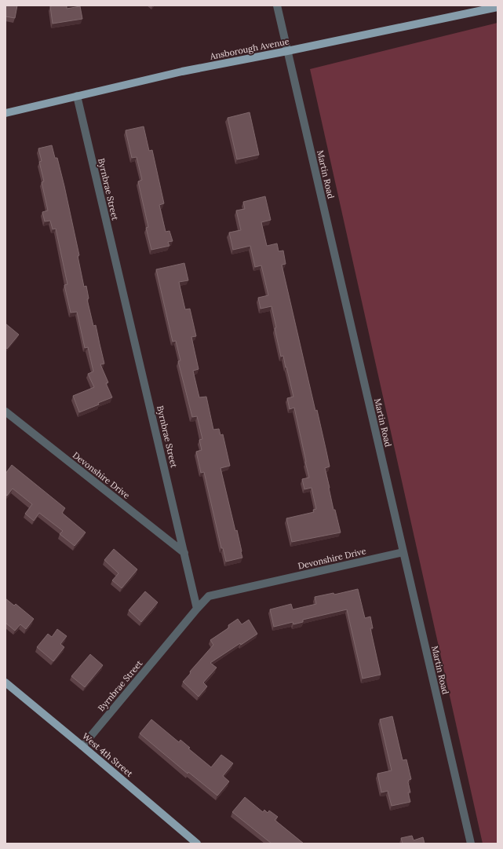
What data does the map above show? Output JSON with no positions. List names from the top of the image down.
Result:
{
  "streets": {
    "main road": ["Ansborough Avenue", "West 4th Street"],
    "street": ["Martin Road", "Byrnbrae Street", "Devonshire Drive"]
  },
  "crossings": [
    ["Ansborough Avenue", "Martin Road"],
    ["Ansborough Avenue", "Byrnbrae Street"],
    ["Martin Road", "Devonshire Drive"],
    ["Byrnbrae Street", "Devonshire Drive"],
    ["Byrnbrae Street", "West 4th Street"]
  ]
}
